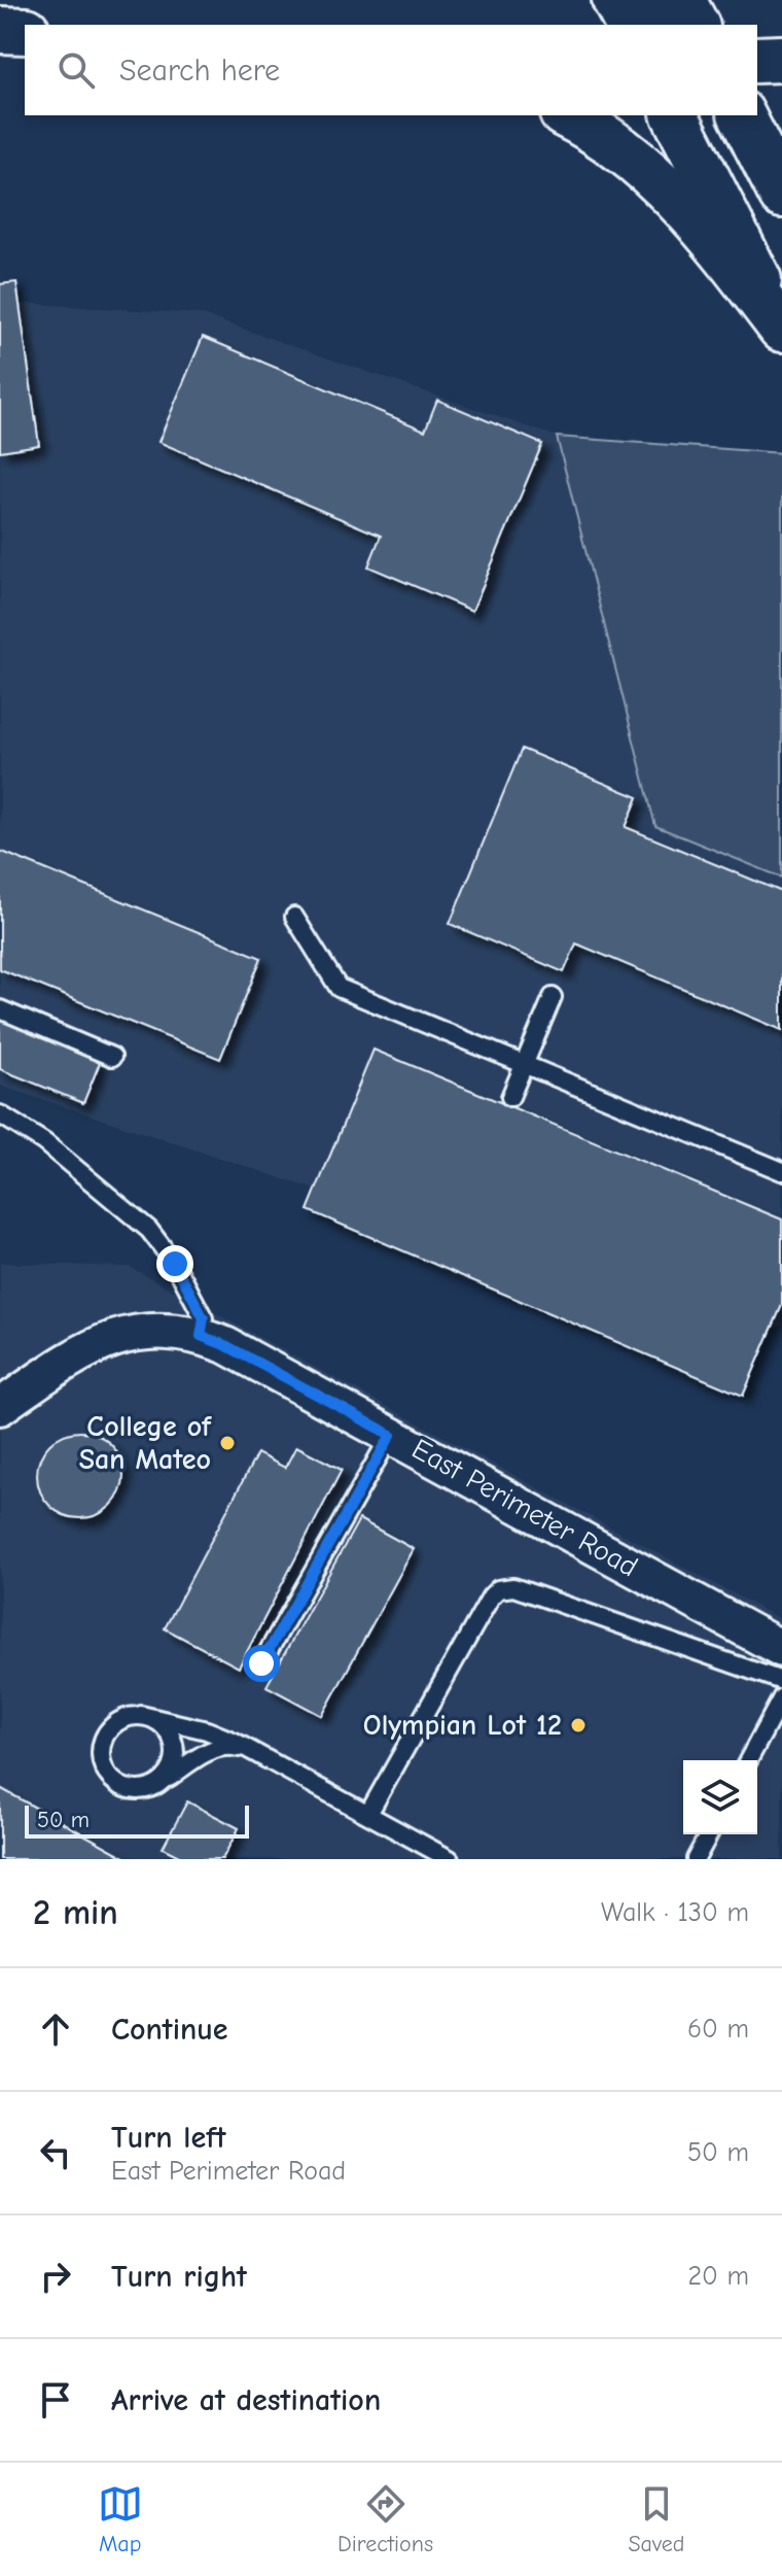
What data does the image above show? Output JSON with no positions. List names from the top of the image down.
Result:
{
  "streets": {
    "street": ["East Perimeter Road"]
  },
  "places": ["College of San Mateo", "Olympian Lot 12"],
  "scale_bar": "50 m",
  "page": {
    "search": "Search here",
    "scale": "50 m",
    "heading": ["2 min", "Walk · 130 m"],
    "list": [
      ["Continue", "60 m"],
      ["Turn left", "East Perimeter Road", "50 m"],
      ["Turn right", "20 m"],
      "Arrive at destination"
    ],
    "nav": ["Map", "Directions", "Saved"]
  }
}
